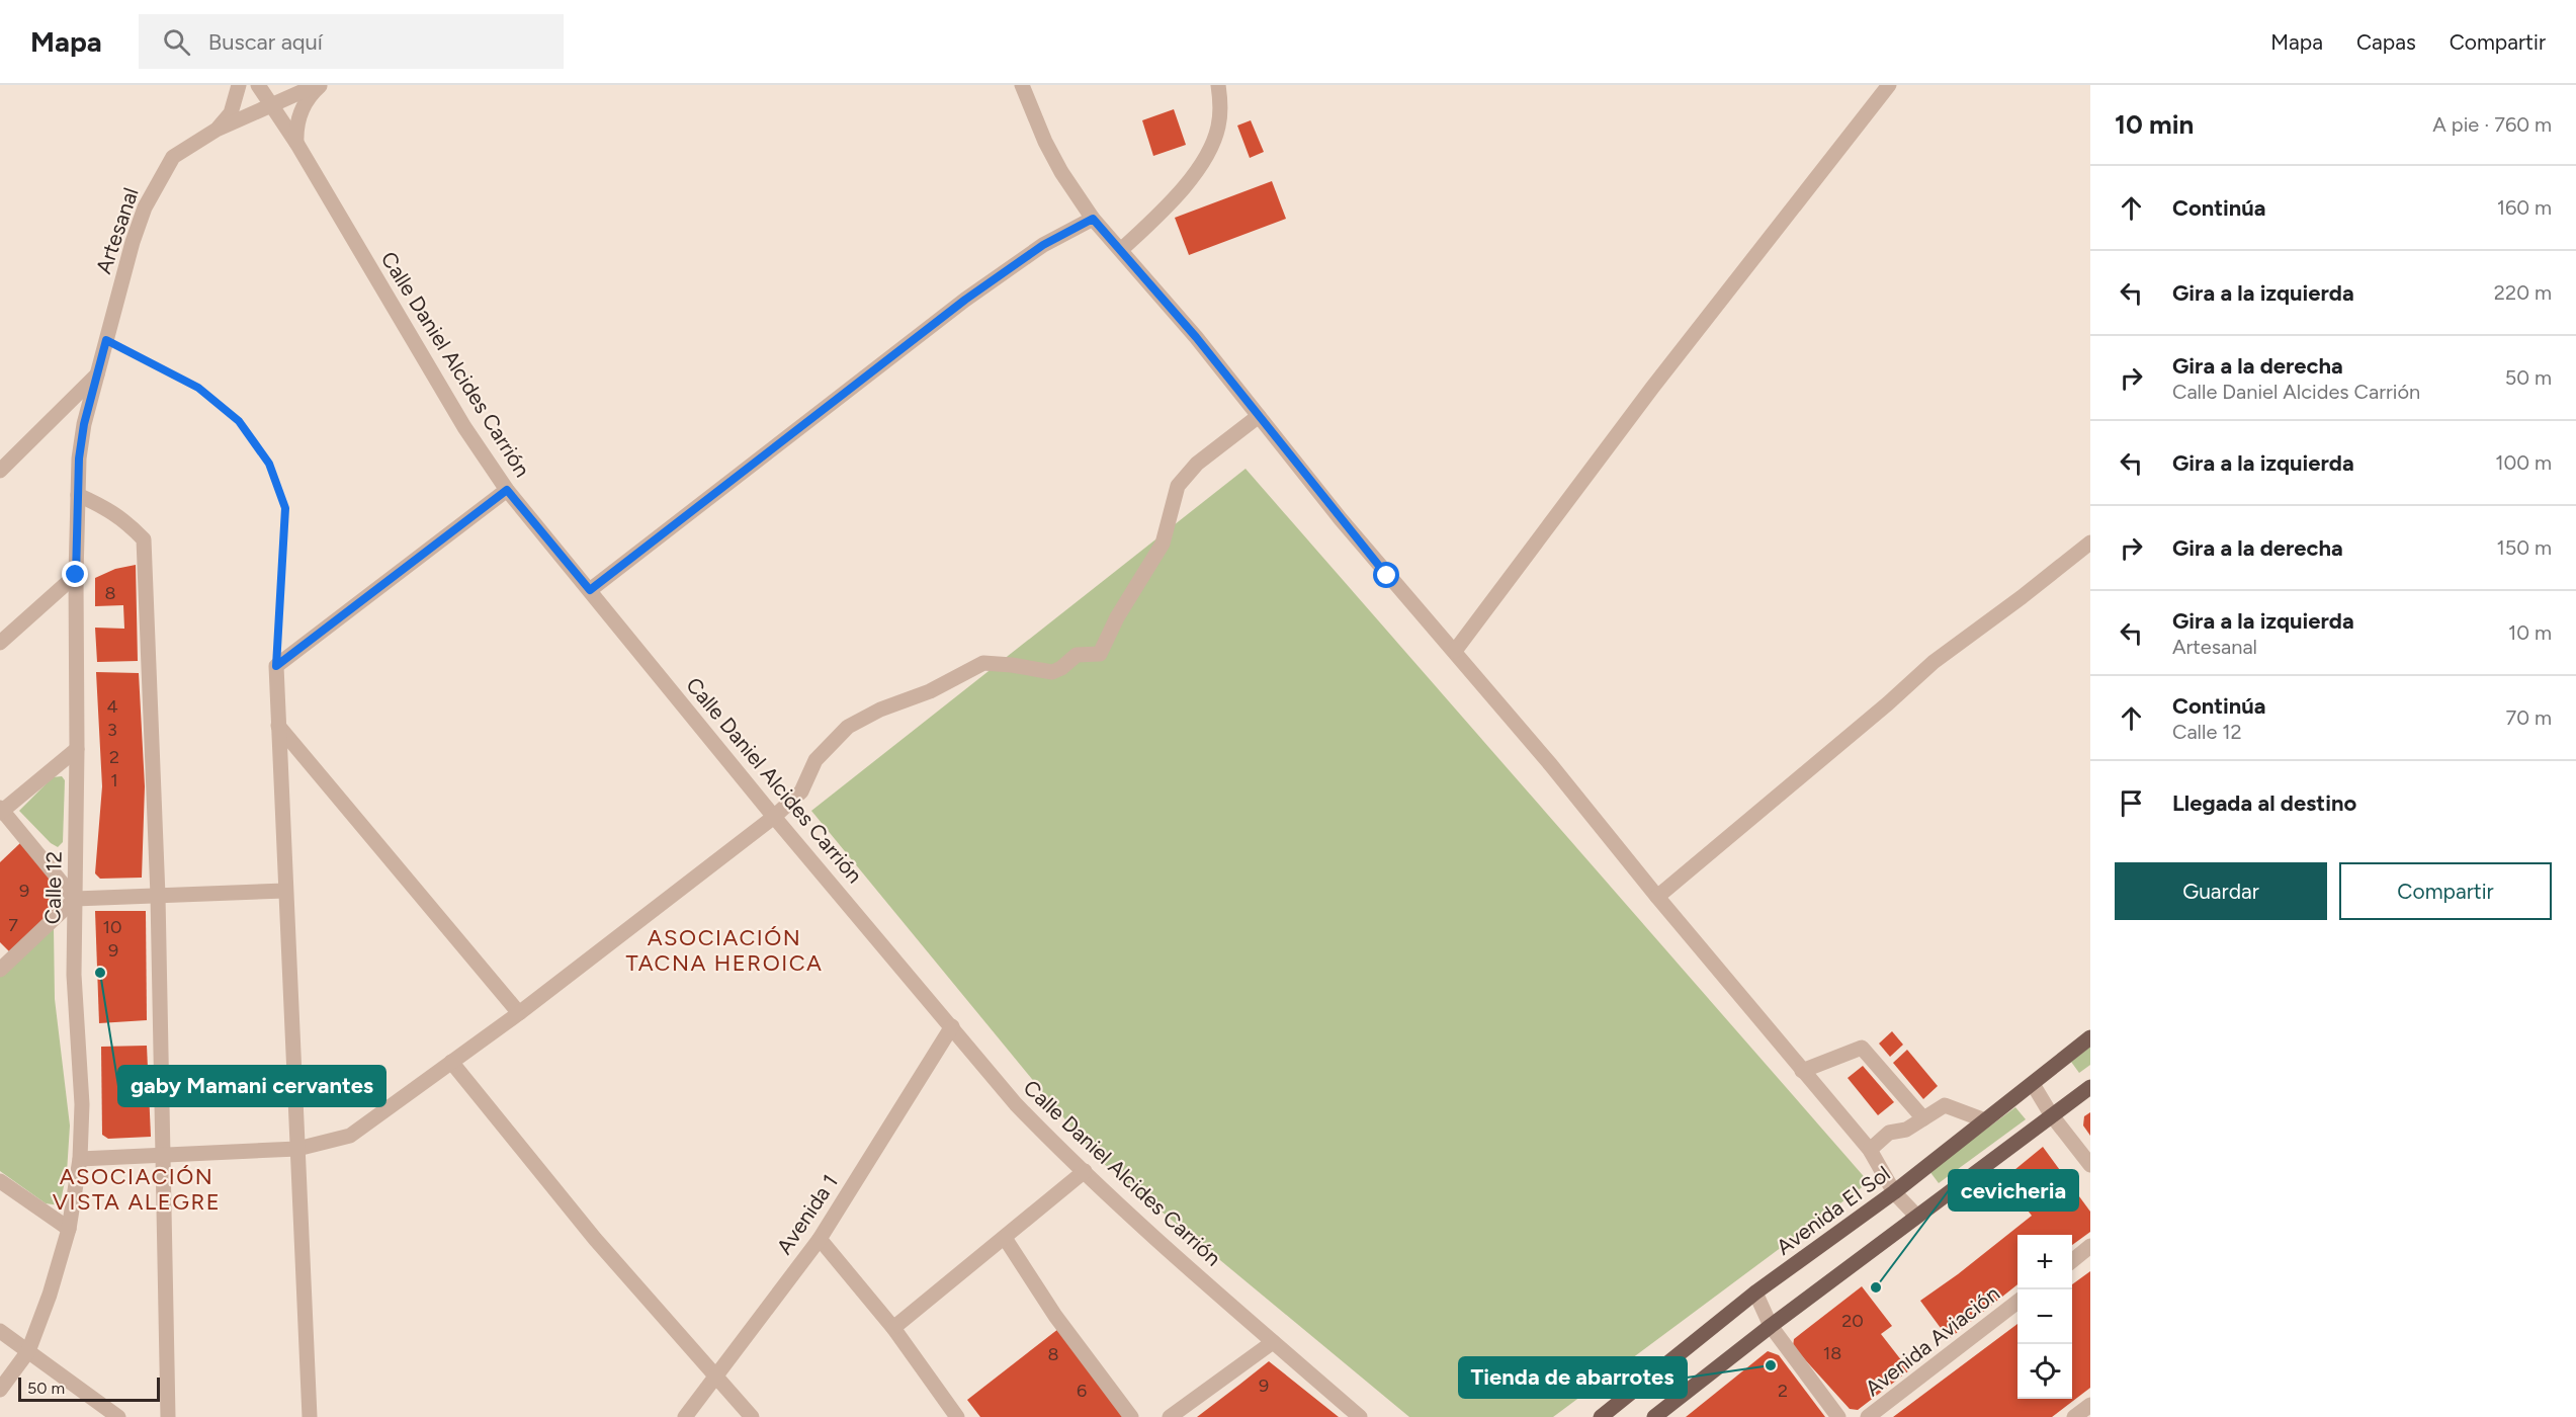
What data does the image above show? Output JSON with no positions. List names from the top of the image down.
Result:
{
  "streets": {
    "main road": ["Avenida El Sol"],
    "street": [
      "Artesanal",
      "Calle Daniel Alcides Carrión",
      "Calle 12",
      "Avenida 1",
      "Avenida Aviación"
    ]
  },
  "crossings": [
    ["Artesanal", "Calle Daniel Alcides Carrión"],
    ["Artesanal", "Calle 12"],
    ["Calle Daniel Alcides Carrión", "Avenida 1"]
  ],
  "districts": ["ASOCIACIÓN TACNA HEROICA", "ASOCIACIÓN VISTA ALEGRE"],
  "places": ["gaby Mamani cervantes", "cevicheria", "Tienda de abarrotes"],
  "house_numbers": [
    "8",
    "4",
    "3",
    "2",
    "1",
    "9",
    "7",
    "10",
    "9",
    "20",
    "18",
    "8",
    "9",
    "6",
    "2"
  ],
  "scale_bar": "50 m",
  "page": {
    "header": "Mapa",
    "search": "Buscar aquí",
    "nav": ["Mapa", "Capas", "Compartir"],
    "heading": ["10 min", "A pie · 760 m"],
    "list": [
      ["Continúa", "160 m"],
      ["Gira a la izquierda", "220 m"],
      ["Gira a la derecha", "Calle Daniel Alcides Carrión", "50 m"],
      ["Gira a la izquierda", "100 m"],
      ["Gira a la derecha", "150 m"],
      ["Gira a la izquierda", "Artesanal", "10 m"],
      ["Continúa", "Calle 12", "70 m"],
      "Llegada al destino"
    ],
    "buttons": ["Guardar", "Compartir"],
    "map_buttons": ["+", "−"],
    "scale": "50 m"
  }
}
